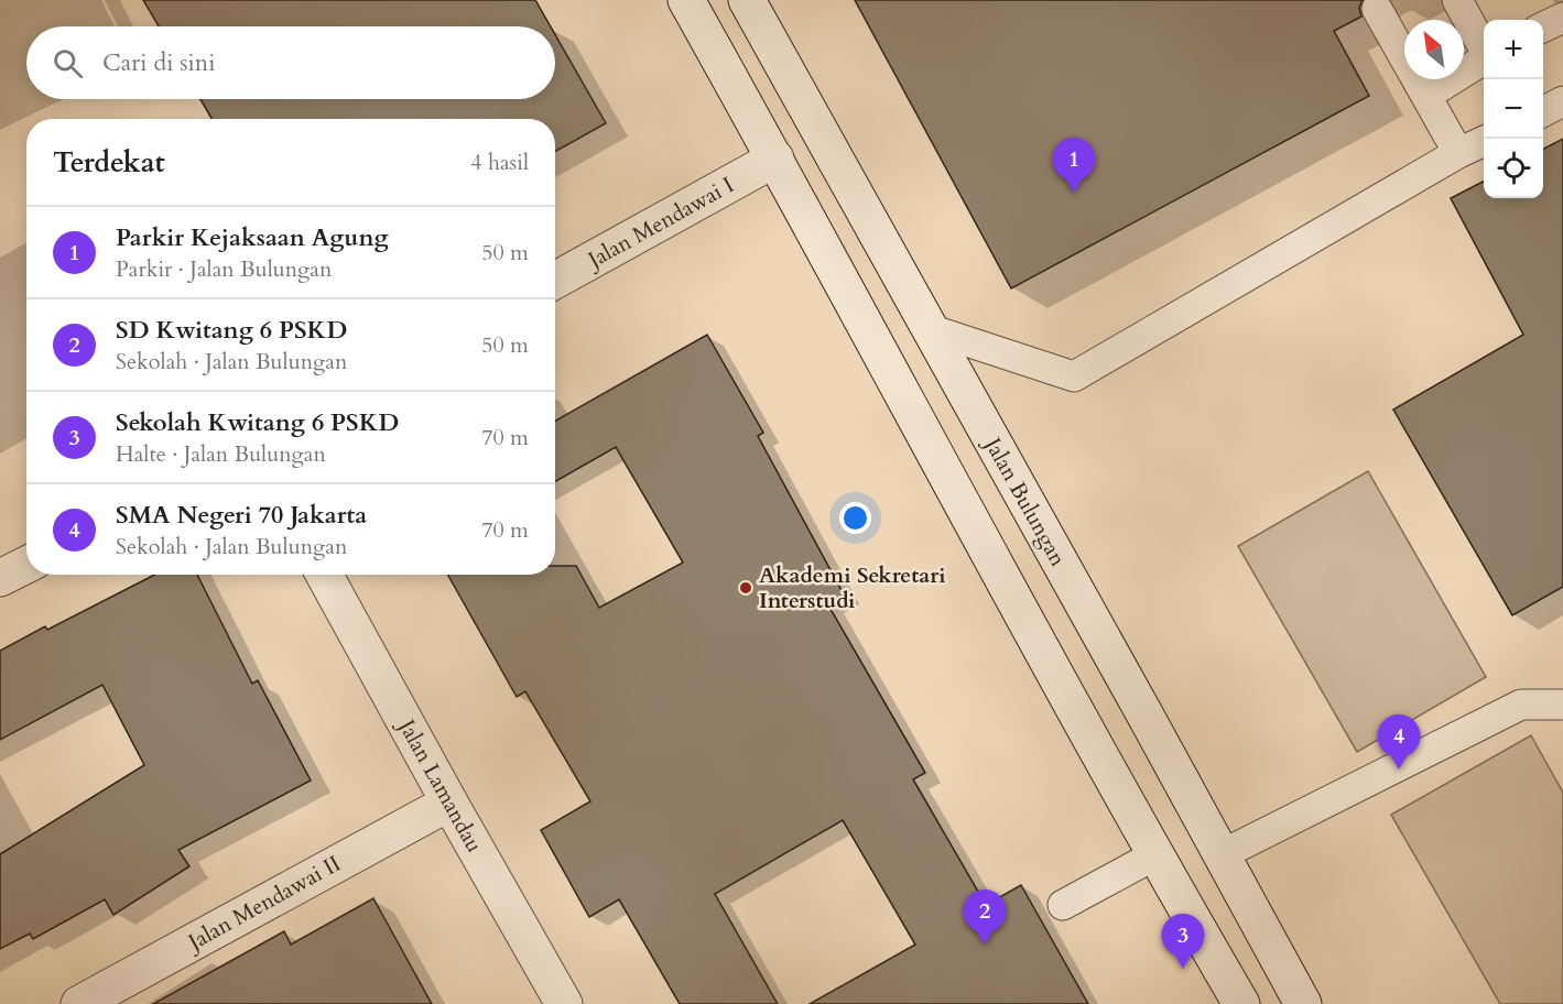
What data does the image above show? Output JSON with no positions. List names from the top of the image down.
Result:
{
  "streets": {
    "street": [
      "Jalan Mendawai I",
      "Jalan Bulungan",
      "Jalan Lamandau",
      "Jalan Mendawai II"
    ]
  },
  "crossings": [
    ["Jalan Lamandau", "Jalan Mendawai II"]
  ],
  "places": ["Akademi Sekretari Interstudi"],
  "north": "top left",
  "page": {
    "map_buttons": ["+", "−"],
    "search": "Cari di sini",
    "heading": ["Terdekat", "4 hasil"],
    "pins": [
      "1",
      "4",
      "2",
      "3"
    ],
    "list": [
      {
        "mark": "1",
        "name": "Parkir Kejaksaan Agung",
        "note": "Parkir · Jalan Bulungan",
        "value": "50 m"
      },
      {
        "mark": "2",
        "name": "SD Kwitang 6 PSKD",
        "note": "Sekolah · Jalan Bulungan",
        "value": "50 m"
      },
      {
        "mark": "3",
        "name": "Sekolah Kwitang 6 PSKD",
        "note": "Halte · Jalan Bulungan",
        "value": "70 m"
      },
      {
        "mark": "4",
        "name": "SMA Negeri 70 Jakarta",
        "note": "Sekolah · Jalan Bulungan",
        "value": "70 m"
      }
    ]
  }
}
